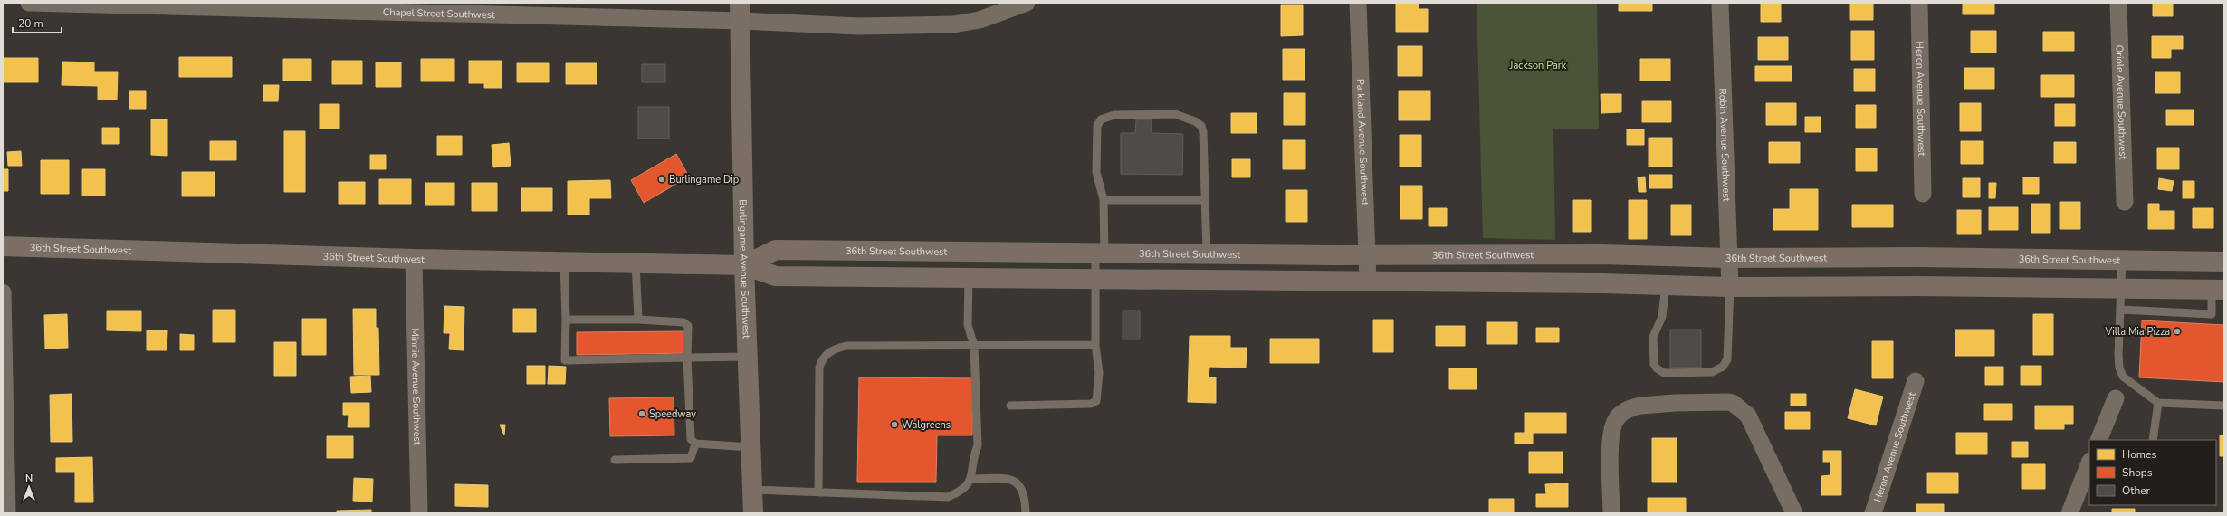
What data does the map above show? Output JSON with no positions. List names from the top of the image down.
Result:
{
  "streets": {
    "street": [
      "Chapel Street Southwest",
      "Heron Avenue Southwest",
      "Oriole Avenue Southwest",
      "Parkland Avenue Southwest",
      "Robin Avenue Southwest",
      "36th Street Southwest",
      "Burlingame Avenue Southwest",
      "Minnie Avenue Southwest"
    ]
  },
  "crossings": [
    ["Chapel Street Southwest", "Burlingame Avenue Southwest"],
    ["Parkland Avenue Southwest", "36th Street Southwest"],
    ["Robin Avenue Southwest", "36th Street Southwest"],
    ["36th Street Southwest", "Burlingame Avenue Southwest"],
    ["36th Street Southwest", "Minnie Avenue Southwest"]
  ],
  "parks": ["Jackson Park"],
  "places": [
    "Burlingame Dip",
    "Villa Mia Pizza",
    "Speedway",
    "Walgreens"
  ],
  "legend": ["Homes", "Shops", "Other"],
  "scale_bar": "20 m",
  "north": "top"
}
